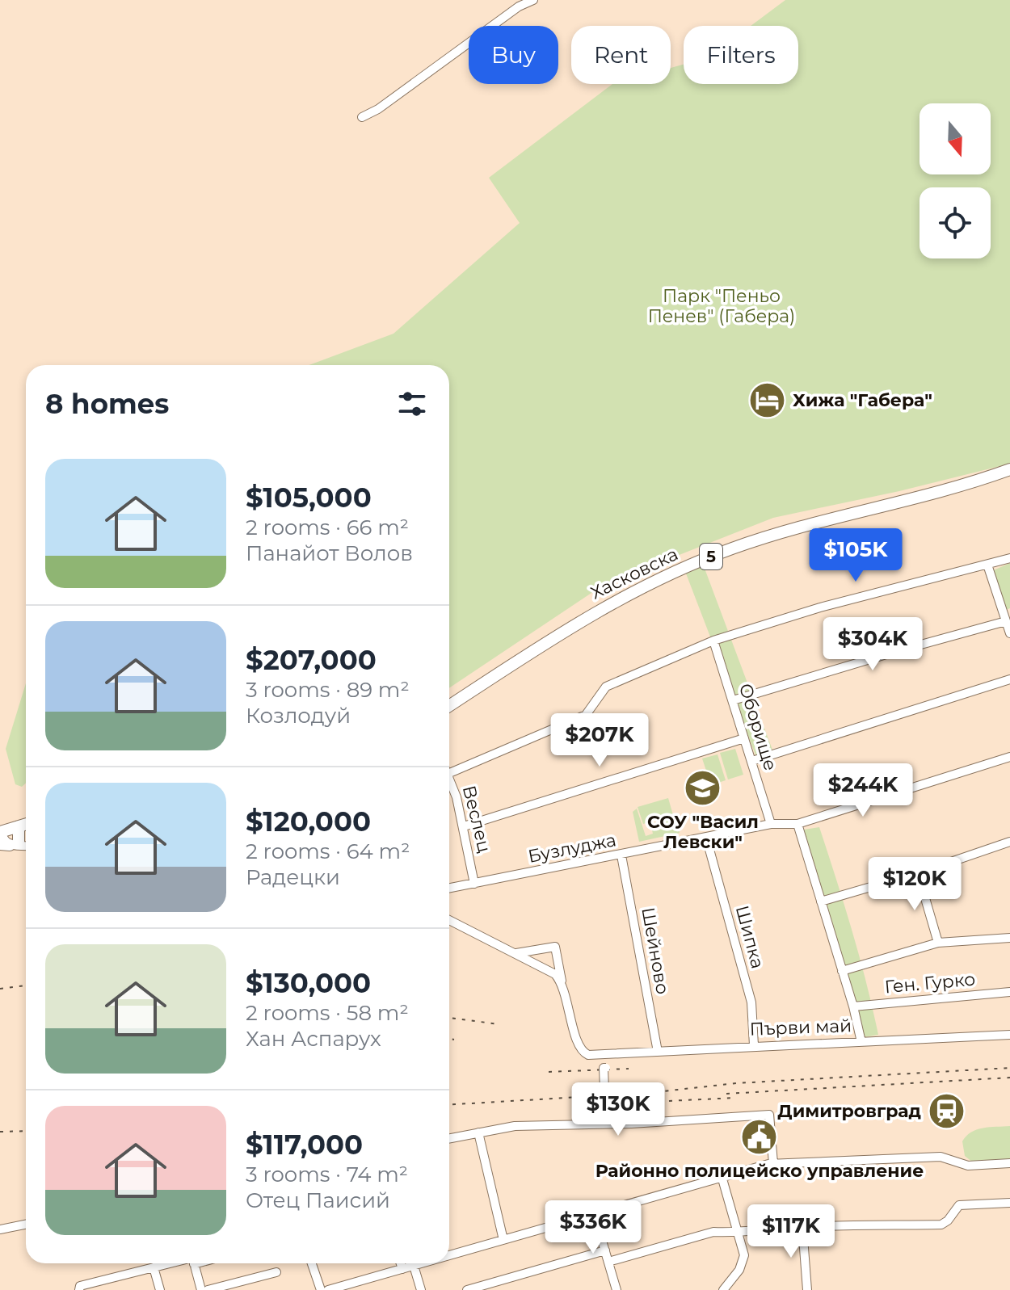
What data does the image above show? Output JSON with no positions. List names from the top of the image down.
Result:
{
  "streets": {
    "main road": ["5", "Хасковска"],
    "street": [
      "Оборище",
      "Веслец",
      "Бузлуджа",
      "Шипка",
      "Шейново",
      "Ген. Гурко",
      "Първи май"
    ]
  },
  "crossings": [
    ["Оборище", "Бузлуджа"],
    ["Веслец", "Бузлуджа"],
    ["Бузлуджа", "Шипка"],
    ["Бузлуджа", "Шейново"],
    ["Шипка", "Първи май"],
    ["Шейново", "Първи май"]
  ],
  "parks": ["Парк \"Пеньо Пенев\" (Габера)"],
  "places": {
    "hotel": ["Хижа \"Габера\""],
    "school or university": ["СОУ \"Васил Левски\""],
    "station": ["Димитровград"],
    "public building": ["Районно полицейско управление"]
  },
  "north": "bottom",
  "page": {
    "chip": ["Buy", "Rent", "Filters"],
    "heading": "8 homes",
    "list": [
      {
        "name": "$105,000",
        "note": "2 rooms · 66 m² · Панайот Волов"
      },
      {
        "name": "$207,000",
        "note": "3 rooms · 89 m² · Козлодуй"
      },
      {
        "name": "$120,000",
        "note": "2 rooms · 64 m² · Радецки"
      },
      {
        "name": "$130,000",
        "note": "2 rooms · 58 m² · Хан Аспарух"
      },
      {
        "name": "$117,000",
        "note": "3 rooms · 74 m² · Отец Паисий"
      }
    ],
    "price": [
      "$105K",
      "$304K",
      "$207K",
      "$244K",
      "$120K",
      "$130K",
      "$336K",
      "$117K"
    ]
  }
}
